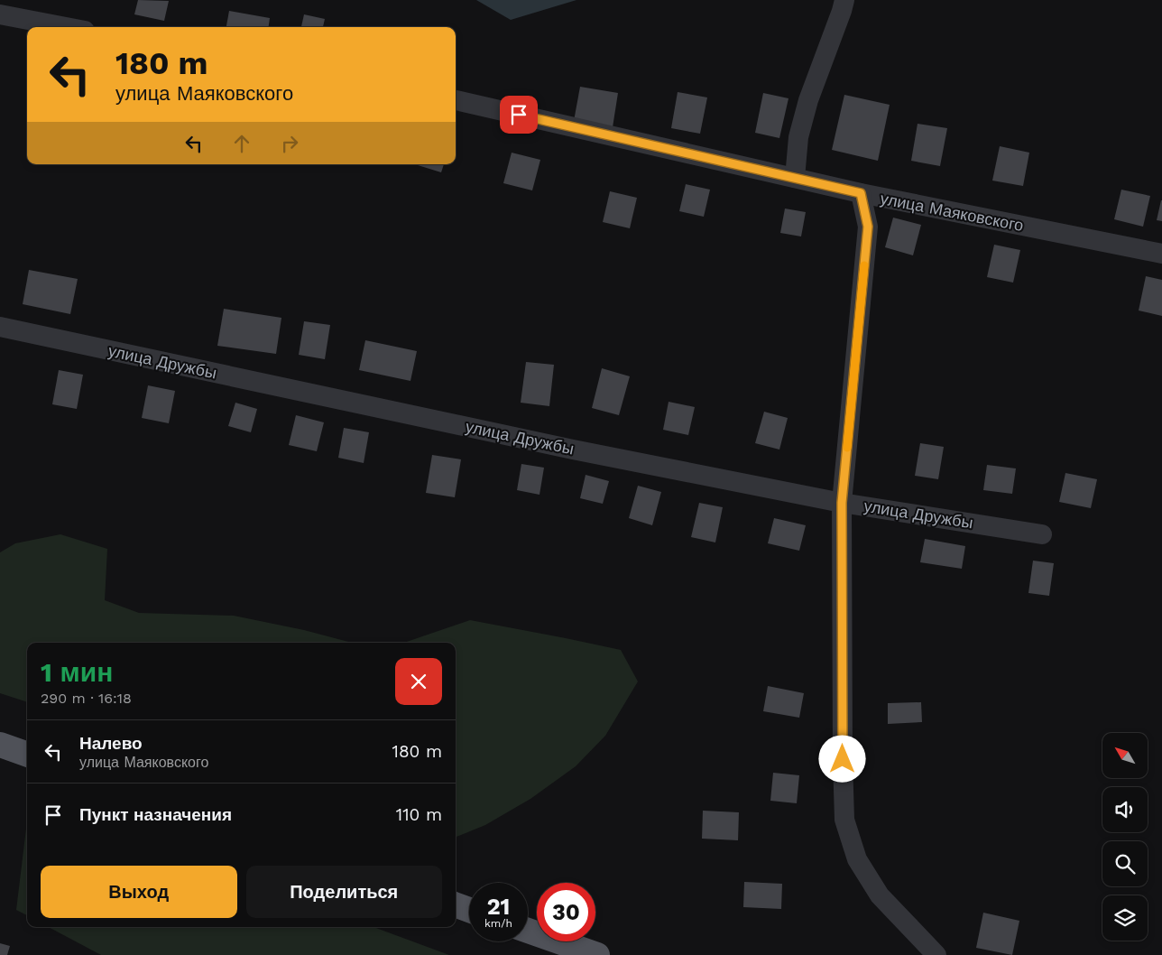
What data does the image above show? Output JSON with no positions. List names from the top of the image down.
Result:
{
  "streets": {
    "street": ["улица Маяковского", "улица Дружбы"]
  },
  "north": "top left",
  "page": {
    "turn": ["180 m", "улица Маяковского"],
    "heading": ["1 мин", "290 m · 16:18"],
    "list": [
      {
        "name": "Налево",
        "note": "улица Маяковского",
        "value": "180 m"
      },
      {
        "name": "Пункт назначения",
        "value": "110 m"
      }
    ],
    "buttons": ["Выход", "Поделиться"],
    "speed": "21 km/h",
    "limit": "30"
  }
}
